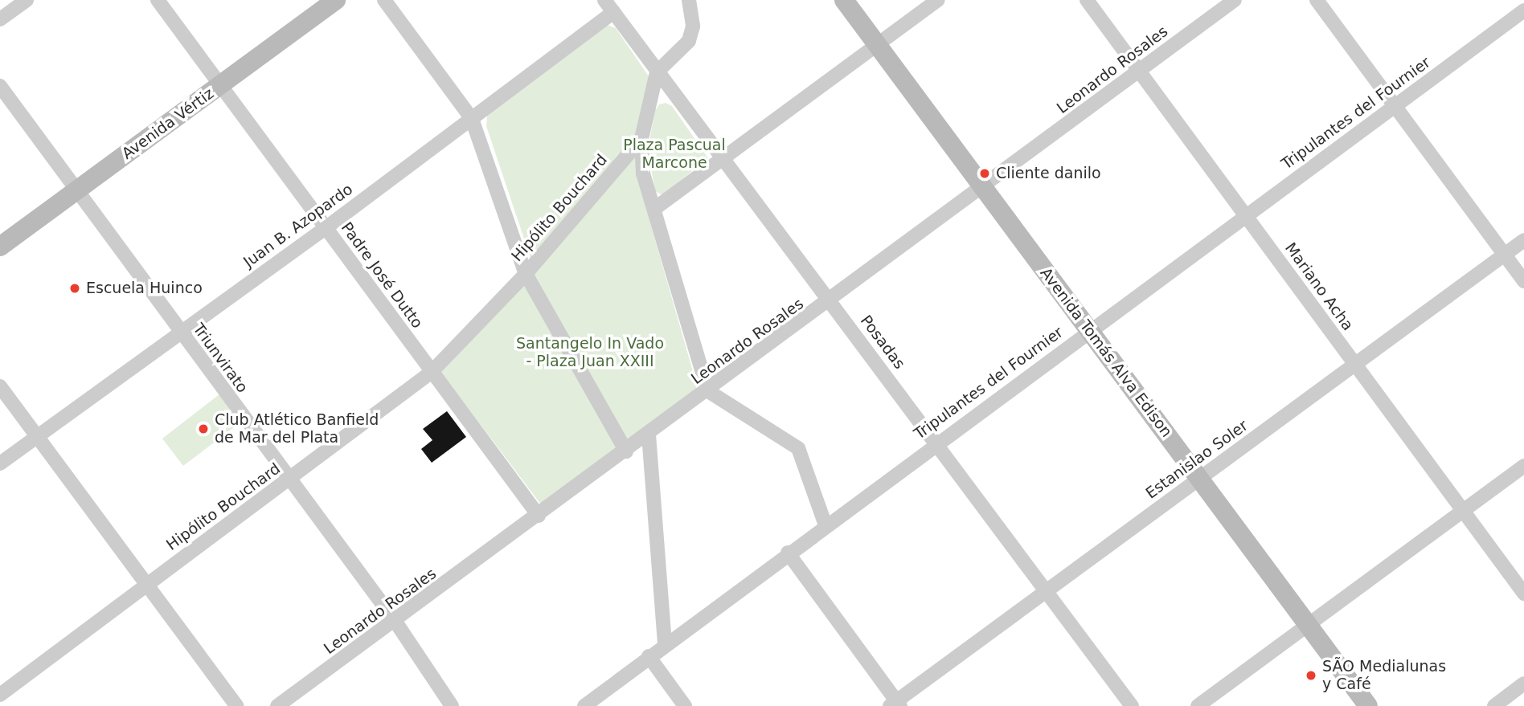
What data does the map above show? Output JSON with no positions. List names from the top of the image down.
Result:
{
  "streets": {
    "main road": ["Avenida Vértiz", "Avenida Tomás Alva Edison"],
    "street": [
      "Leonardo Rosales",
      "Tripulantes del Fournier",
      "Hipólito Bouchard",
      "Juan B. Azopardo",
      "Padre José Dutto",
      "Mariano Acha",
      "Posadas",
      "Triunvirato",
      "Estanislao Soler"
    ]
  },
  "crossings": [
    ["Leonardo Rosales", "Padre José Dutto"],
    ["Leonardo Rosales", "Mariano Acha"],
    ["Leonardo Rosales", "Posadas"],
    ["Leonardo Rosales", "Avenida Tomás Alva Edison"],
    ["Leonardo Rosales", "Triunvirato"],
    ["Tripulantes del Fournier", "Mariano Acha"],
    ["Tripulantes del Fournier", "Posadas"],
    ["Tripulantes del Fournier", "Avenida Tomás Alva Edison"],
    ["Avenida Vértiz", "Padre José Dutto"],
    ["Avenida Vértiz", "Triunvirato"],
    ["Hipólito Bouchard", "Padre José Dutto"],
    ["Hipólito Bouchard", "Triunvirato"],
    ["Juan B. Azopardo", "Padre José Dutto"],
    ["Juan B. Azopardo", "Posadas"],
    ["Juan B. Azopardo", "Triunvirato"],
    ["Mariano Acha", "Estanislao Soler"],
    ["Posadas", "Estanislao Soler"],
    ["Avenida Tomás Alva Edison", "Estanislao Soler"]
  ],
  "parks": ["Plaza Pascual Marcone", "Santangelo In Vado - Plaza Juan XXIII"],
  "places": [
    "Cliente danilo",
    "Escuela Huinco",
    "Club Atlético Banfield de Mar del Plata",
    "SÃO Medialunas y Café"
  ]
}
